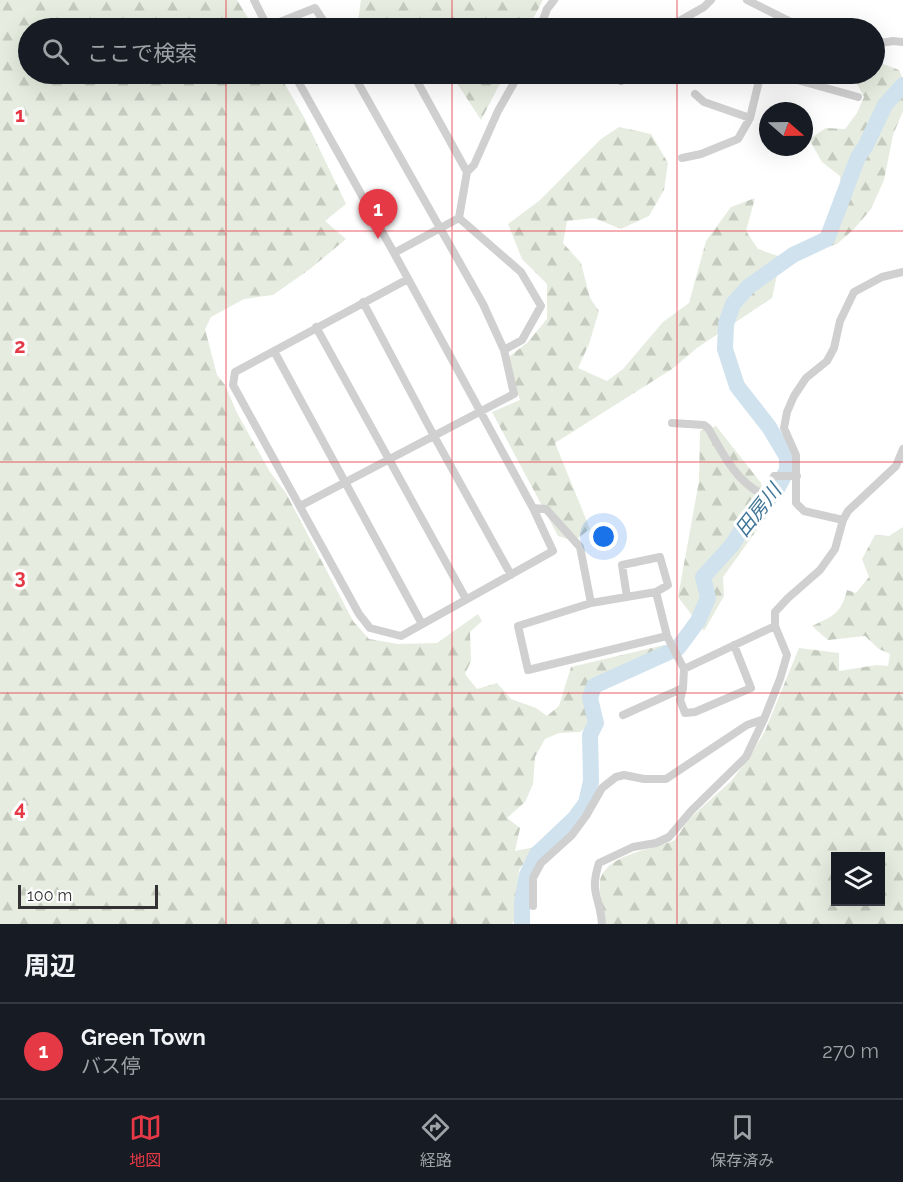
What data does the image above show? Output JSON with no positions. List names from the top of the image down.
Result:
{
  "water": ["田房川"],
  "scale_bar": "100 m",
  "north": "right",
  "page": {
    "search": "ここで検索",
    "pins": "1",
    "scale": "100 m",
    "heading": "周辺",
    "list": [
      {
        "mark": "1",
        "name": "Green Town",
        "note": "バス停",
        "value": "270 m"
      }
    ],
    "nav": ["地図", "経路", "保存済み"]
  },
  "grid": {
    "rows": [
      "1",
      "2",
      "3",
      "4"
    ]
  }
}
